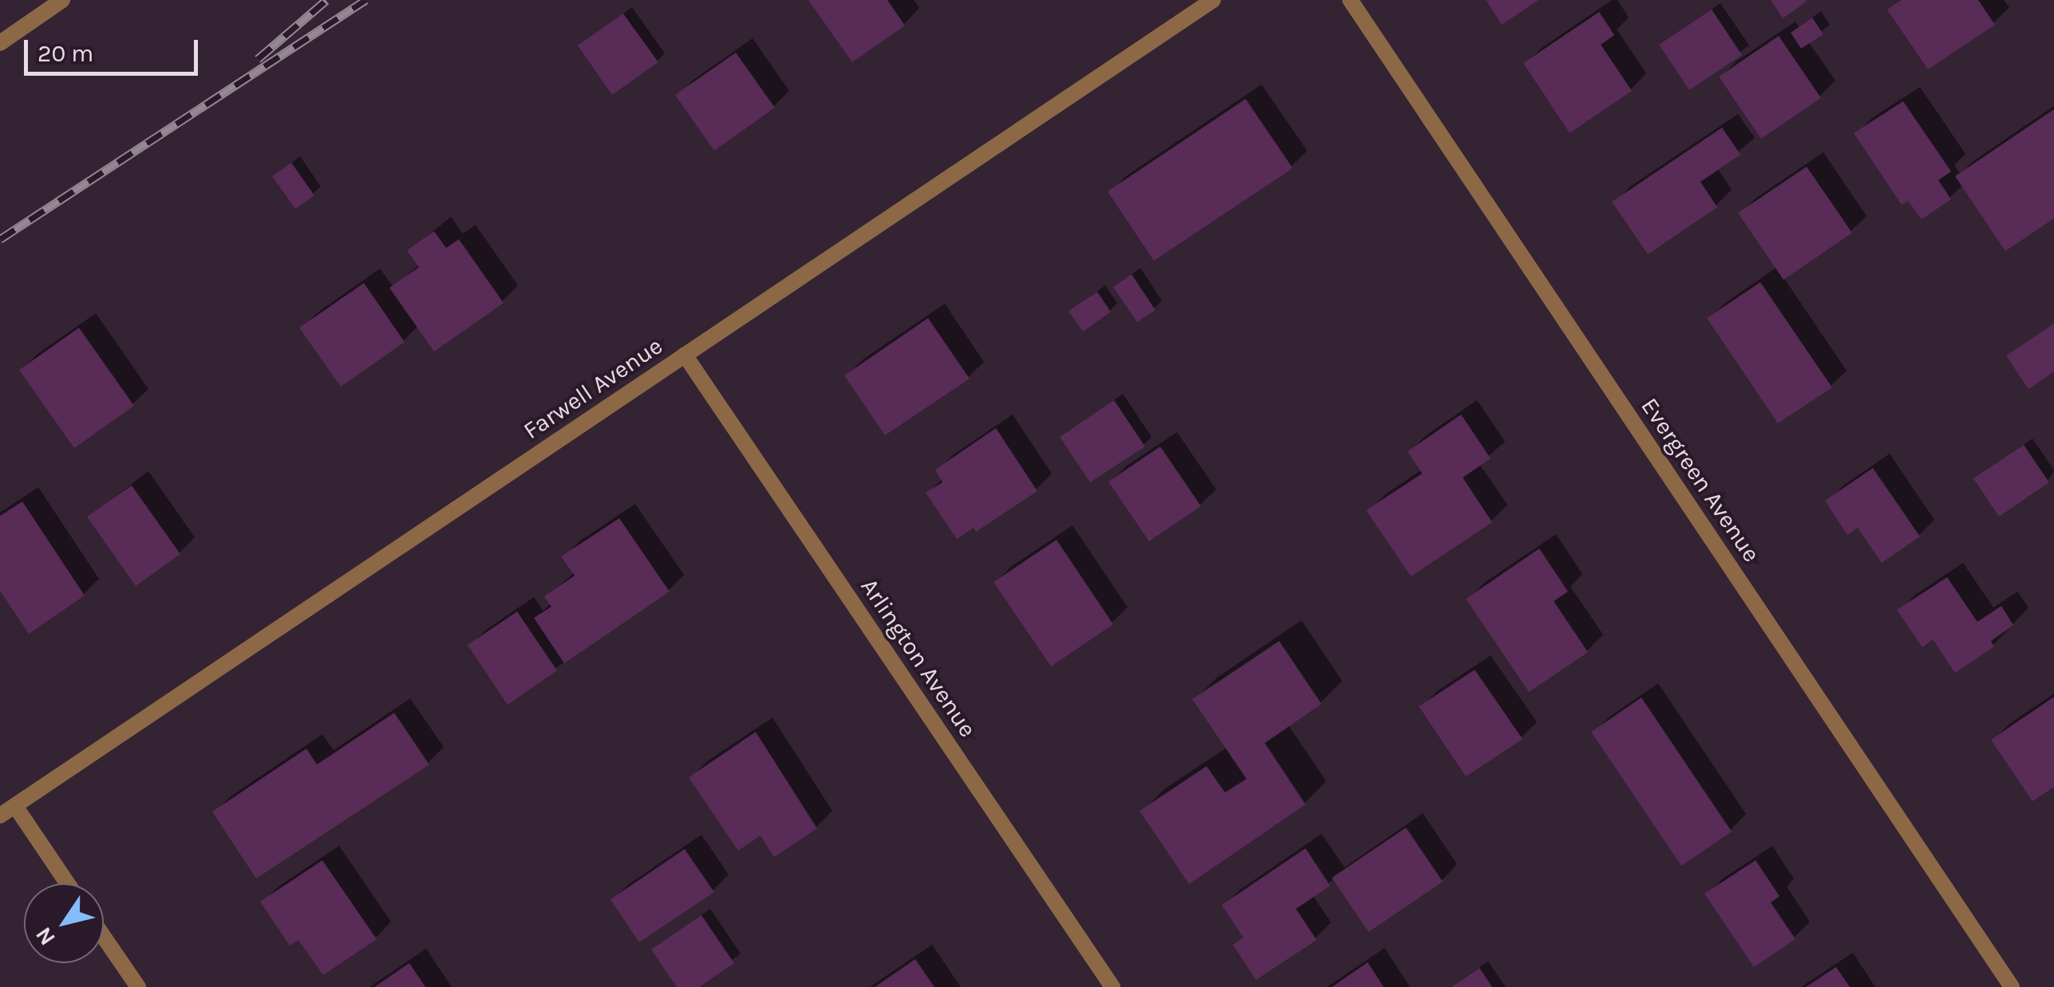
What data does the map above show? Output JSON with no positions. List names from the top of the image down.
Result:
{
  "streets": {
    "street": ["Farwell Avenue", "Evergreen Avenue", "Arlington Avenue"]
  },
  "crossings": [
    ["Farwell Avenue", "Arlington Avenue"]
  ],
  "scale_bar": "20 m",
  "north": "bottom left"
}
